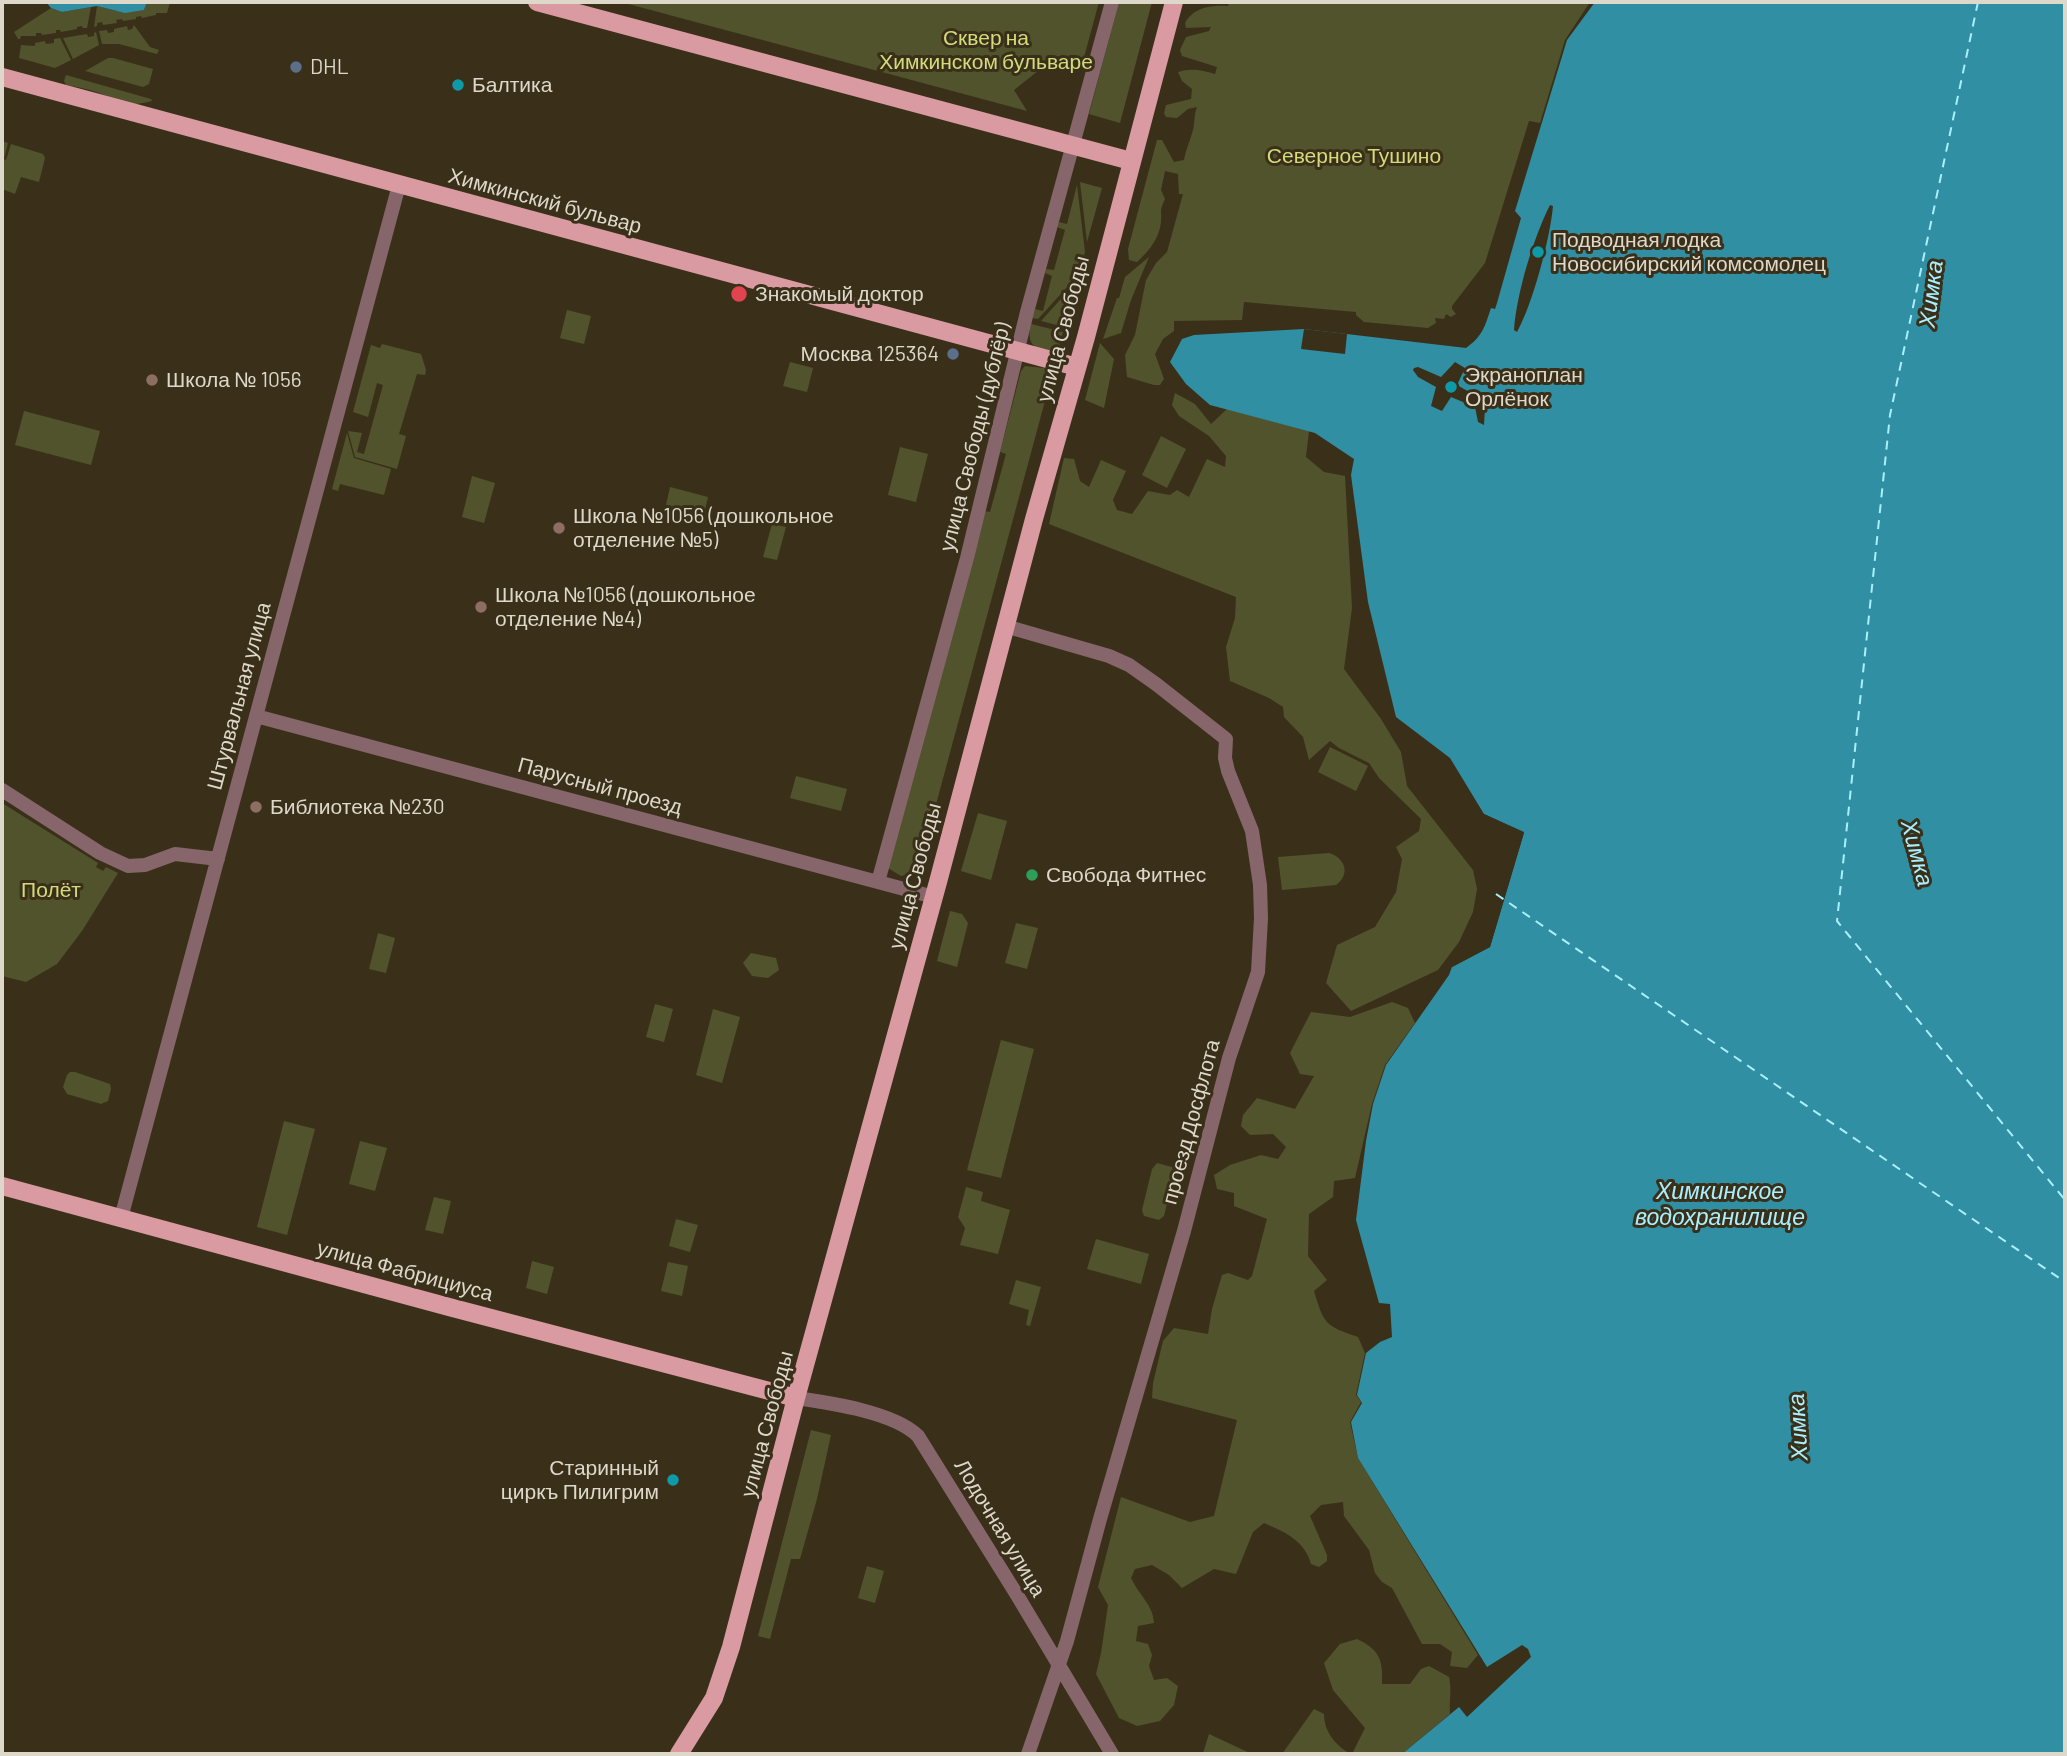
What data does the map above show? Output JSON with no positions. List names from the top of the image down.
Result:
{
  "streets": {
    "main road": ["Химкинский бульвар", "улица Свободы", "улица Фабрициуса"],
    "street": [
      "улица Свободы (дублёр)",
      "Штурвальная улица",
      "Парусный проезд",
      "проезд Досфлота",
      "Лодочная улица"
    ]
  },
  "crossings": [
    ["Химкинский бульвар", "улица Свободы"],
    ["Химкинский бульвар", "улица Свободы (дублёр)"],
    ["Химкинский бульвар", "Штурвальная улица"],
    ["улица Свободы", "Парусный проезд"],
    ["улица Свободы", "проезд Досфлота"],
    ["улица Свободы", "улица Фабрициуса"],
    ["улица Свободы", "Лодочная улица"],
    ["улица Свободы (дублёр)", "Парусный проезд"],
    ["Штурвальная улица", "Парусный проезд"],
    ["Штурвальная улица", "улица Фабрициуса"],
    ["проезд Досфлота", "Лодочная улица"],
    ["улица Фабрициуса", "Лодочная улица"]
  ],
  "water": ["Химка", "Химкинское водохранилище"],
  "parks": ["Сквер на Химкинском бульваре", "Северное Тушино", "Полёт"],
  "places": [
    "DHL",
    "Балтика",
    "Подводная лодка Новосибирский комсомолец",
    "Знакомый доктор",
    "Москва 125364",
    "Школа № 1056",
    "Экраноплан Орлёнок",
    "Школа №1056 (дошкольное отделение №5)",
    "Школа №1056 (дошкольное отделение №4)",
    "Библиотека №230",
    "Свобода Фитнес",
    "Старинный циркъ Пилигрим"
  ]
}
